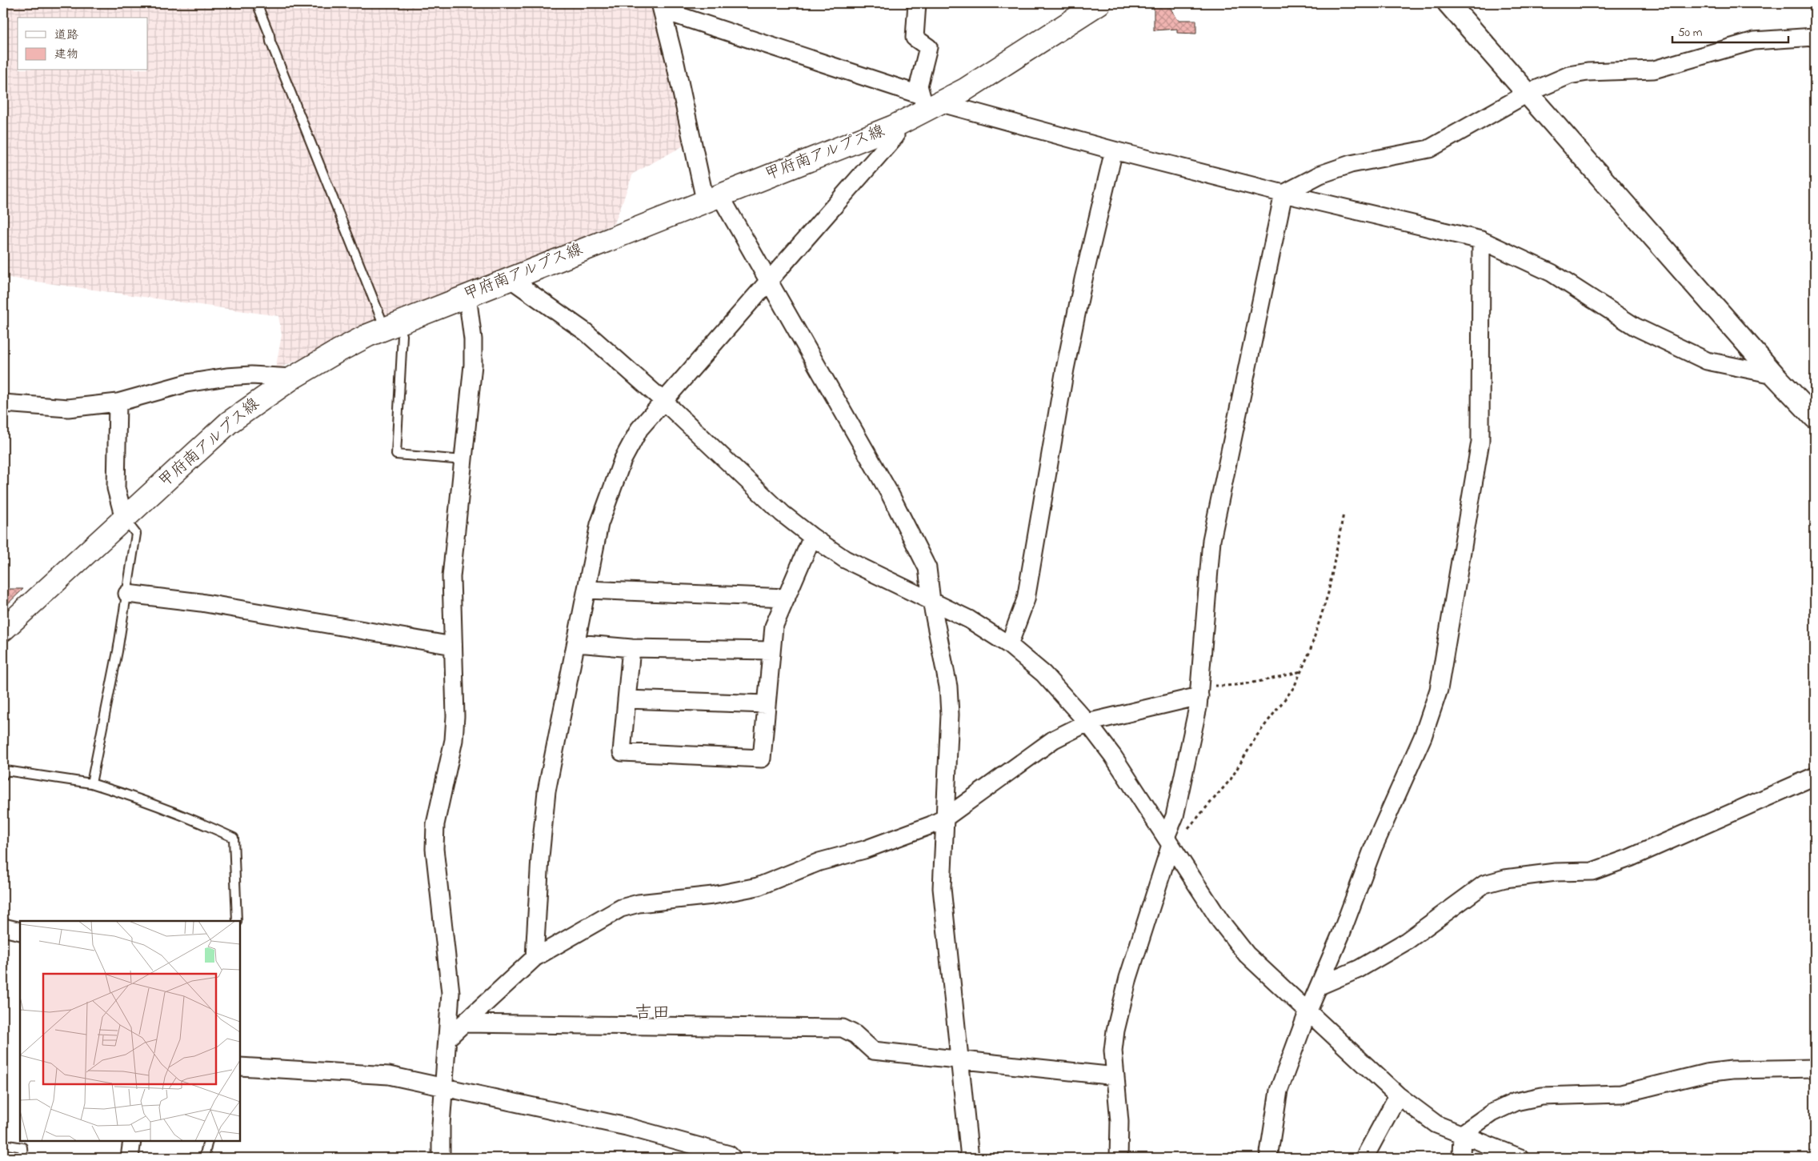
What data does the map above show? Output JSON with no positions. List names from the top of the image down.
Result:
{
  "streets": {
    "main road": ["甲府南アルプス線"]
  },
  "districts": ["吉田"],
  "legend": ["道路", "建物"],
  "scale_bar": "50 m"
}
